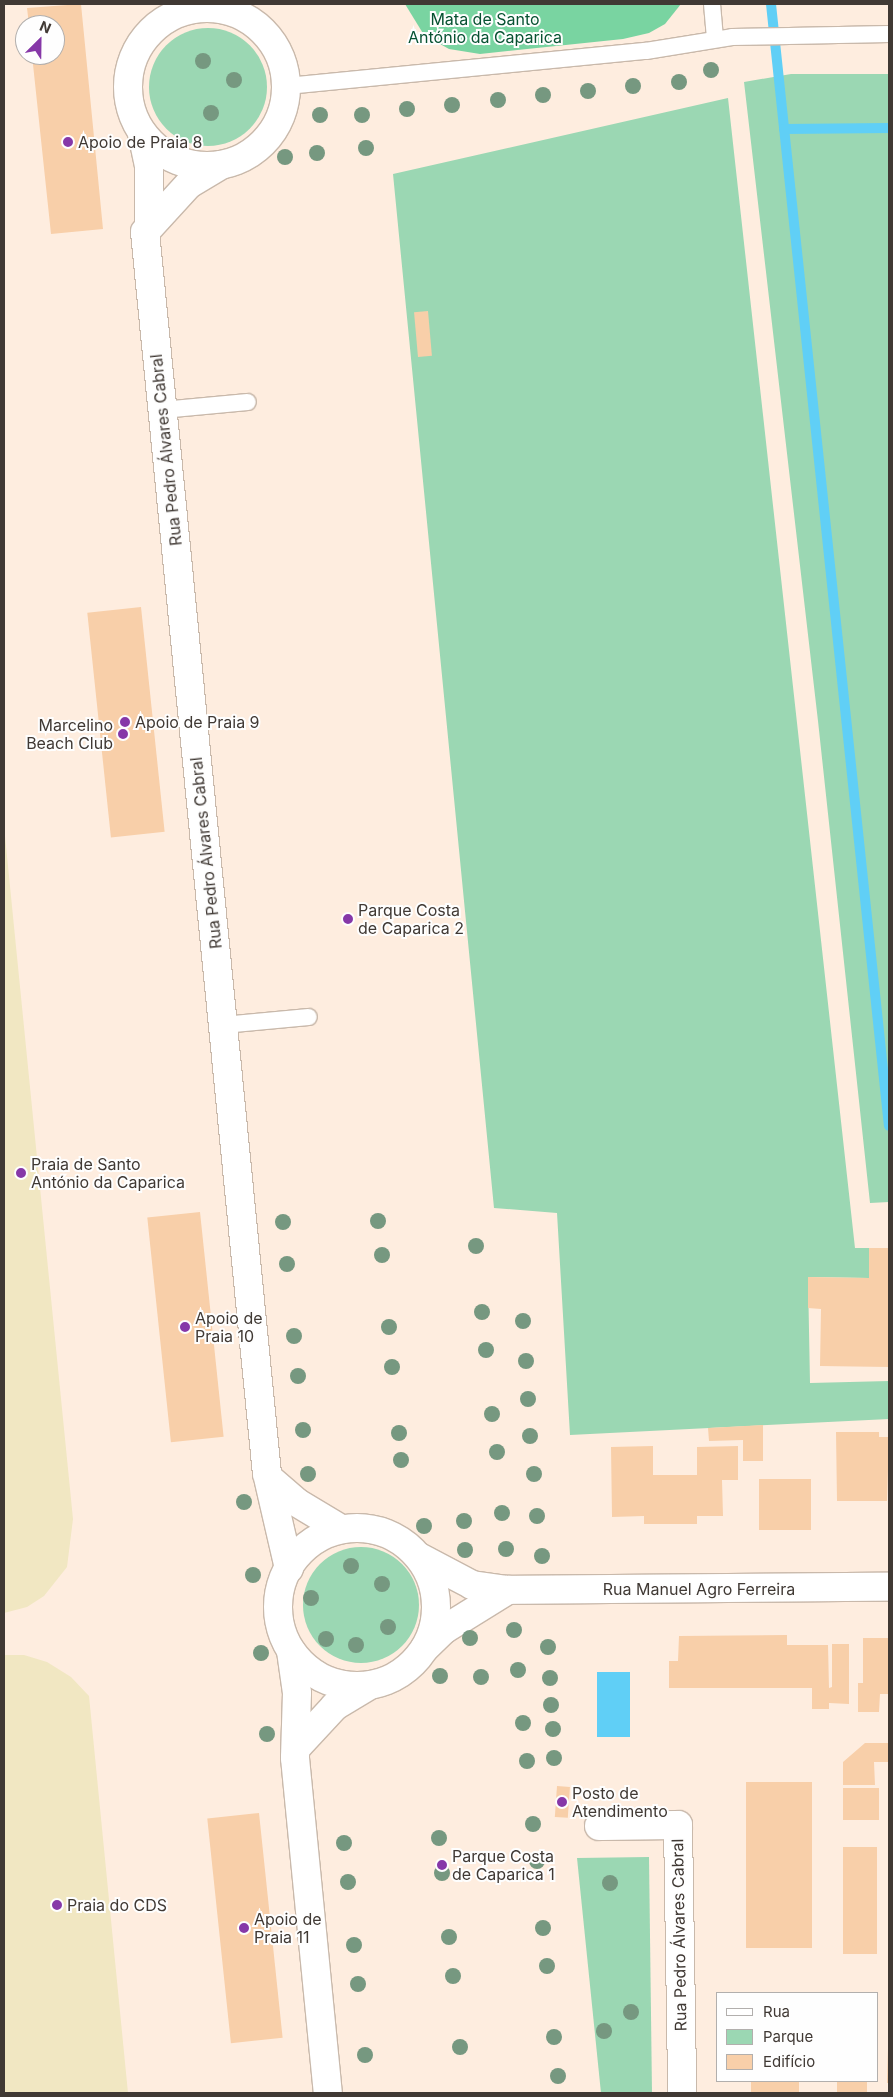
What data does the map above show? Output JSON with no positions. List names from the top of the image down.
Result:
{
  "streets": {
    "street": ["Rua Pedro Álvares Cabral", "Rua Manuel Agro Ferreira"]
  },
  "crossings": [
    ["Rua Pedro Álvares Cabral", "Rua Manuel Agro Ferreira"]
  ],
  "parks": ["Mata de Santo António da Caparica"],
  "places": [
    "Apoio de Praia 8",
    "Apoio de Praia 9",
    "Marcelino Beach Club",
    "Parque Costa de Caparica 2",
    "Praia de Santo António da Caparica",
    "Apoio de Praia 10",
    "Posto de Atendimento",
    "Parque Costa de Caparica 1",
    "Praia do CDS",
    "Apoio de Praia 11"
  ],
  "legend": ["Rua", "Parque", "Edifício"],
  "north": "top right"
}
